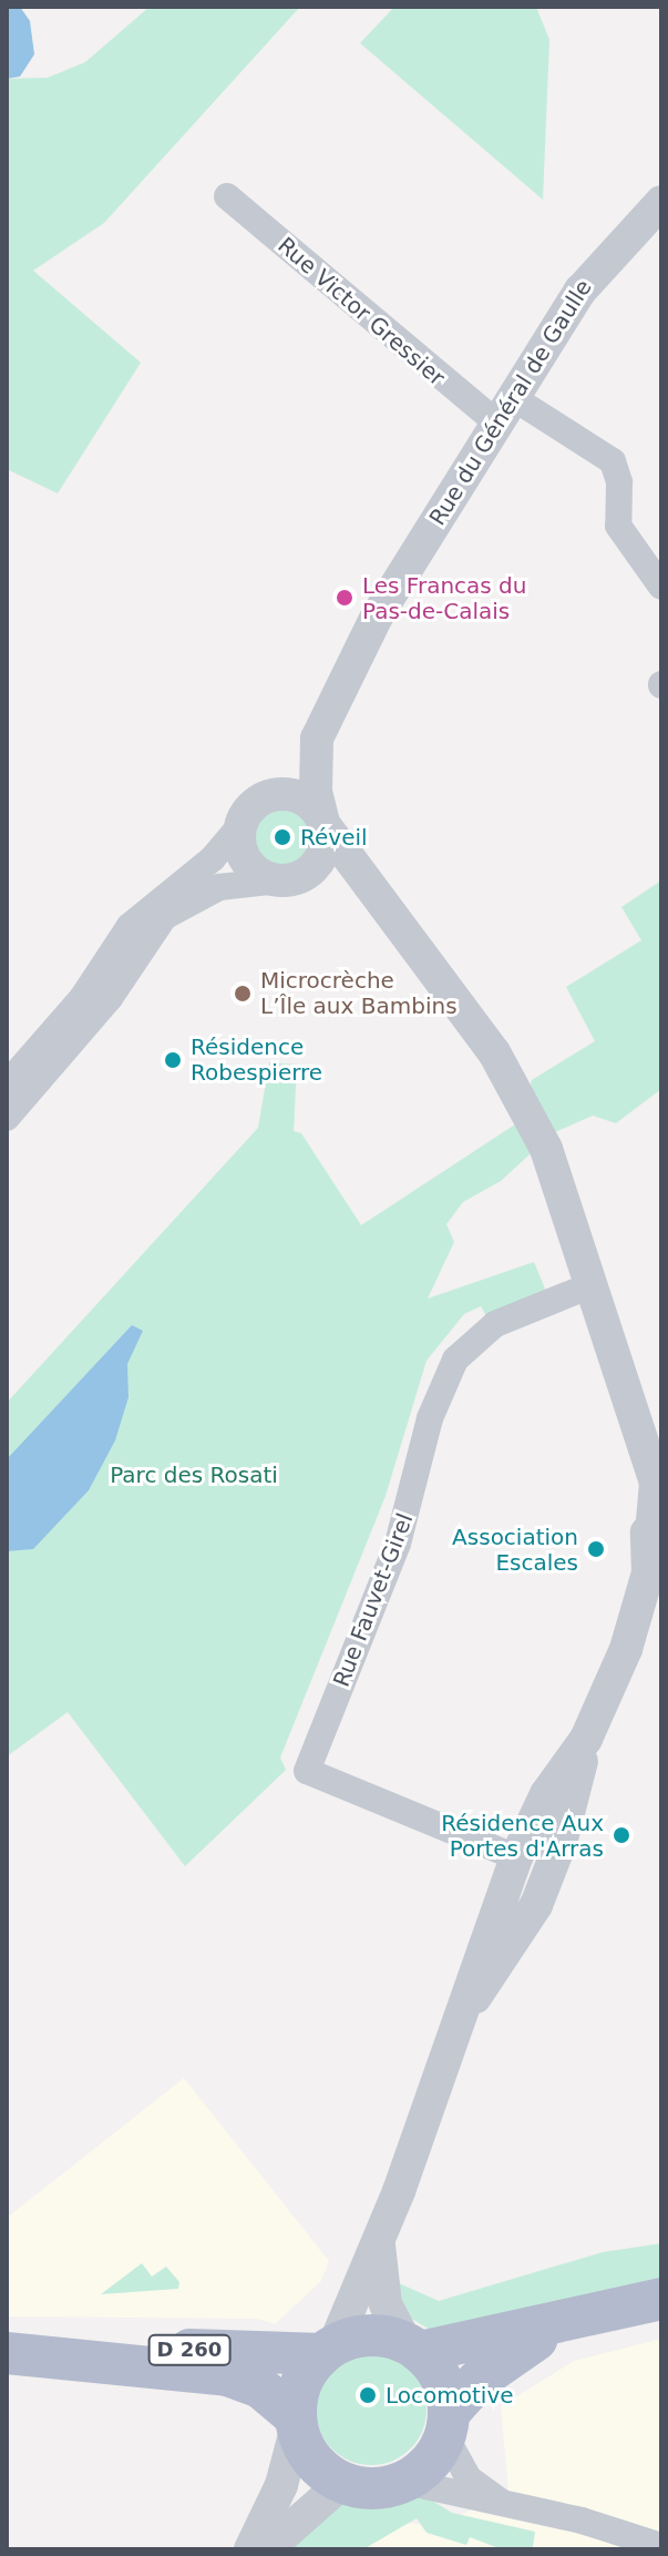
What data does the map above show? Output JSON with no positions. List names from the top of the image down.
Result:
{
  "streets": {
    "main road": ["D 260"],
    "street": ["Rue Victor Gressier", "Rue du Général de Gaulle", "Rue Fauvet-Girel"]
  },
  "crossings": [
    ["Rue Victor Gressier", "Rue du Général de Gaulle"]
  ],
  "parks": ["Parc des Rosati"],
  "places": [
    "Les Francas du Pas-de-Calais",
    "Réveil",
    "Microcrèche L’Île aux Bambins",
    "Résidence Robespierre",
    "Association Escales",
    "Résidence Aux Portes d'Arras",
    "Locomotive"
  ]
}
